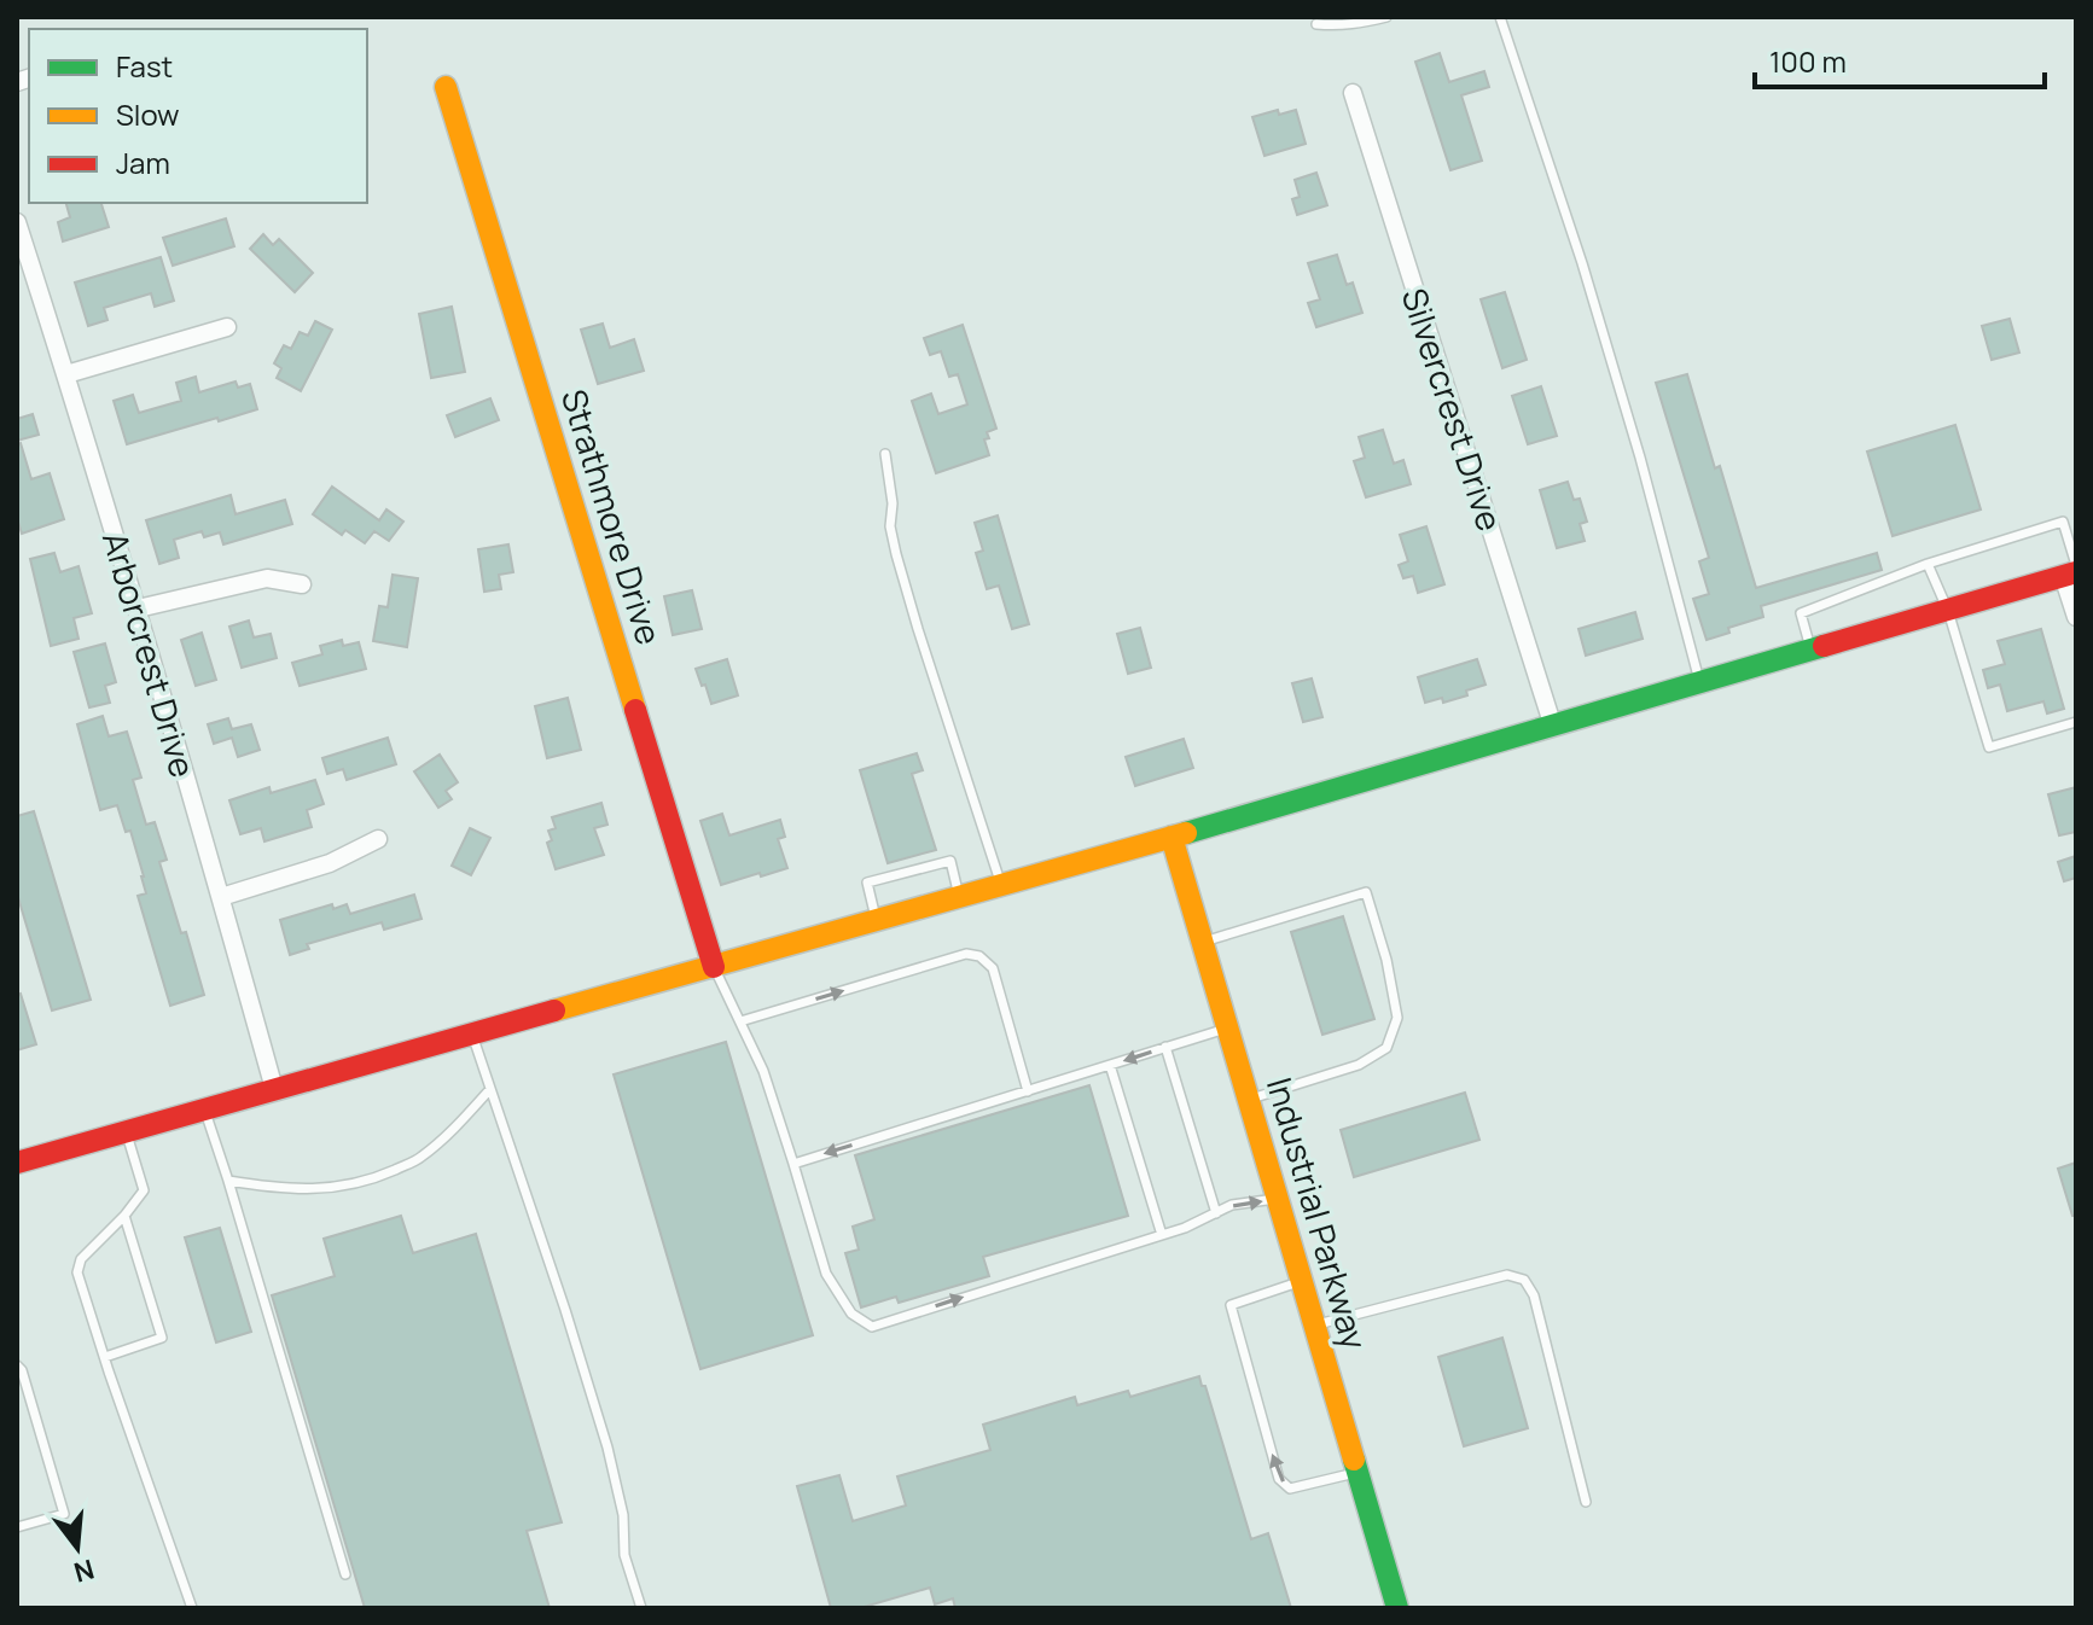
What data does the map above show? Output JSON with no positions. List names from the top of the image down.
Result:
{
  "streets": {
    "main road": ["Strathmore Drive", "Industrial Parkway"],
    "street": ["Silvercrest Drive", "Arborcrest Drive"]
  },
  "legend": ["Fast", "Slow", "Jam"],
  "scale_bar": "100 m",
  "north": "bottom"
}
